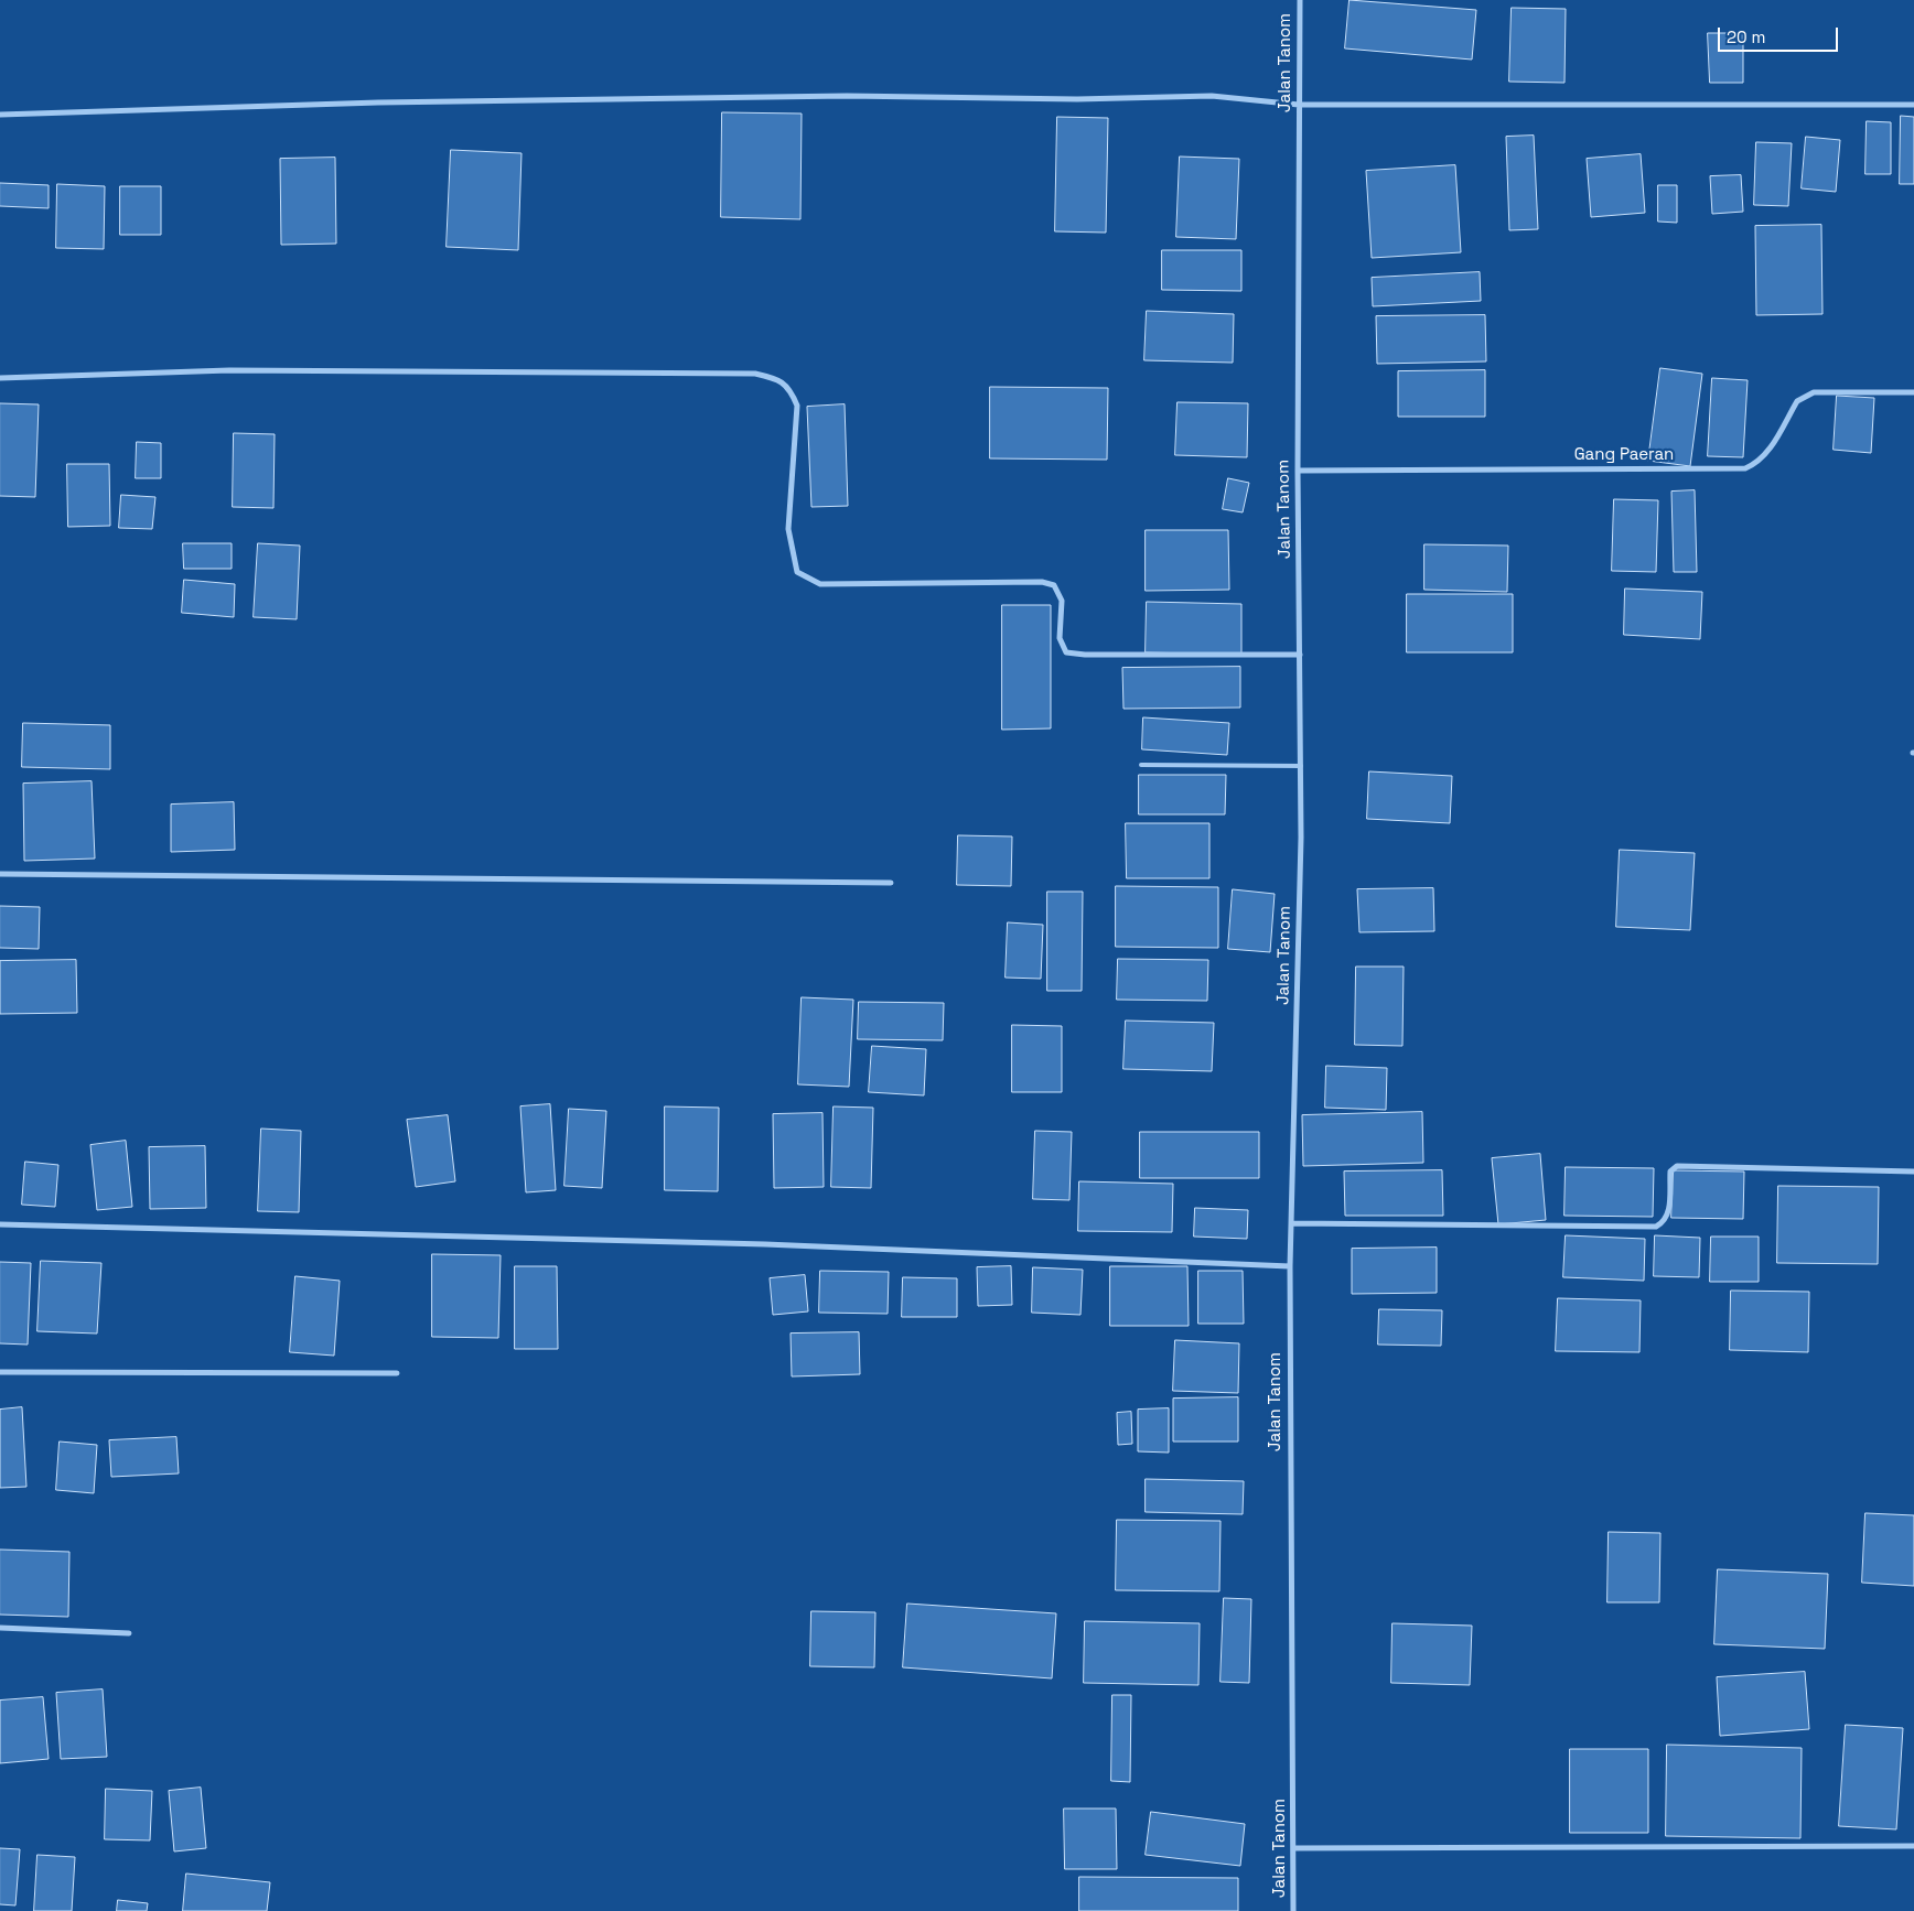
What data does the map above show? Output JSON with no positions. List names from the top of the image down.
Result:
{
  "streets": {
    "street": ["Jalan Tanom", "Gang Paeran"]
  },
  "crossings": [
    ["Jalan Tanom", "Gang Paeran"]
  ],
  "scale_bar": "20 m"
}
